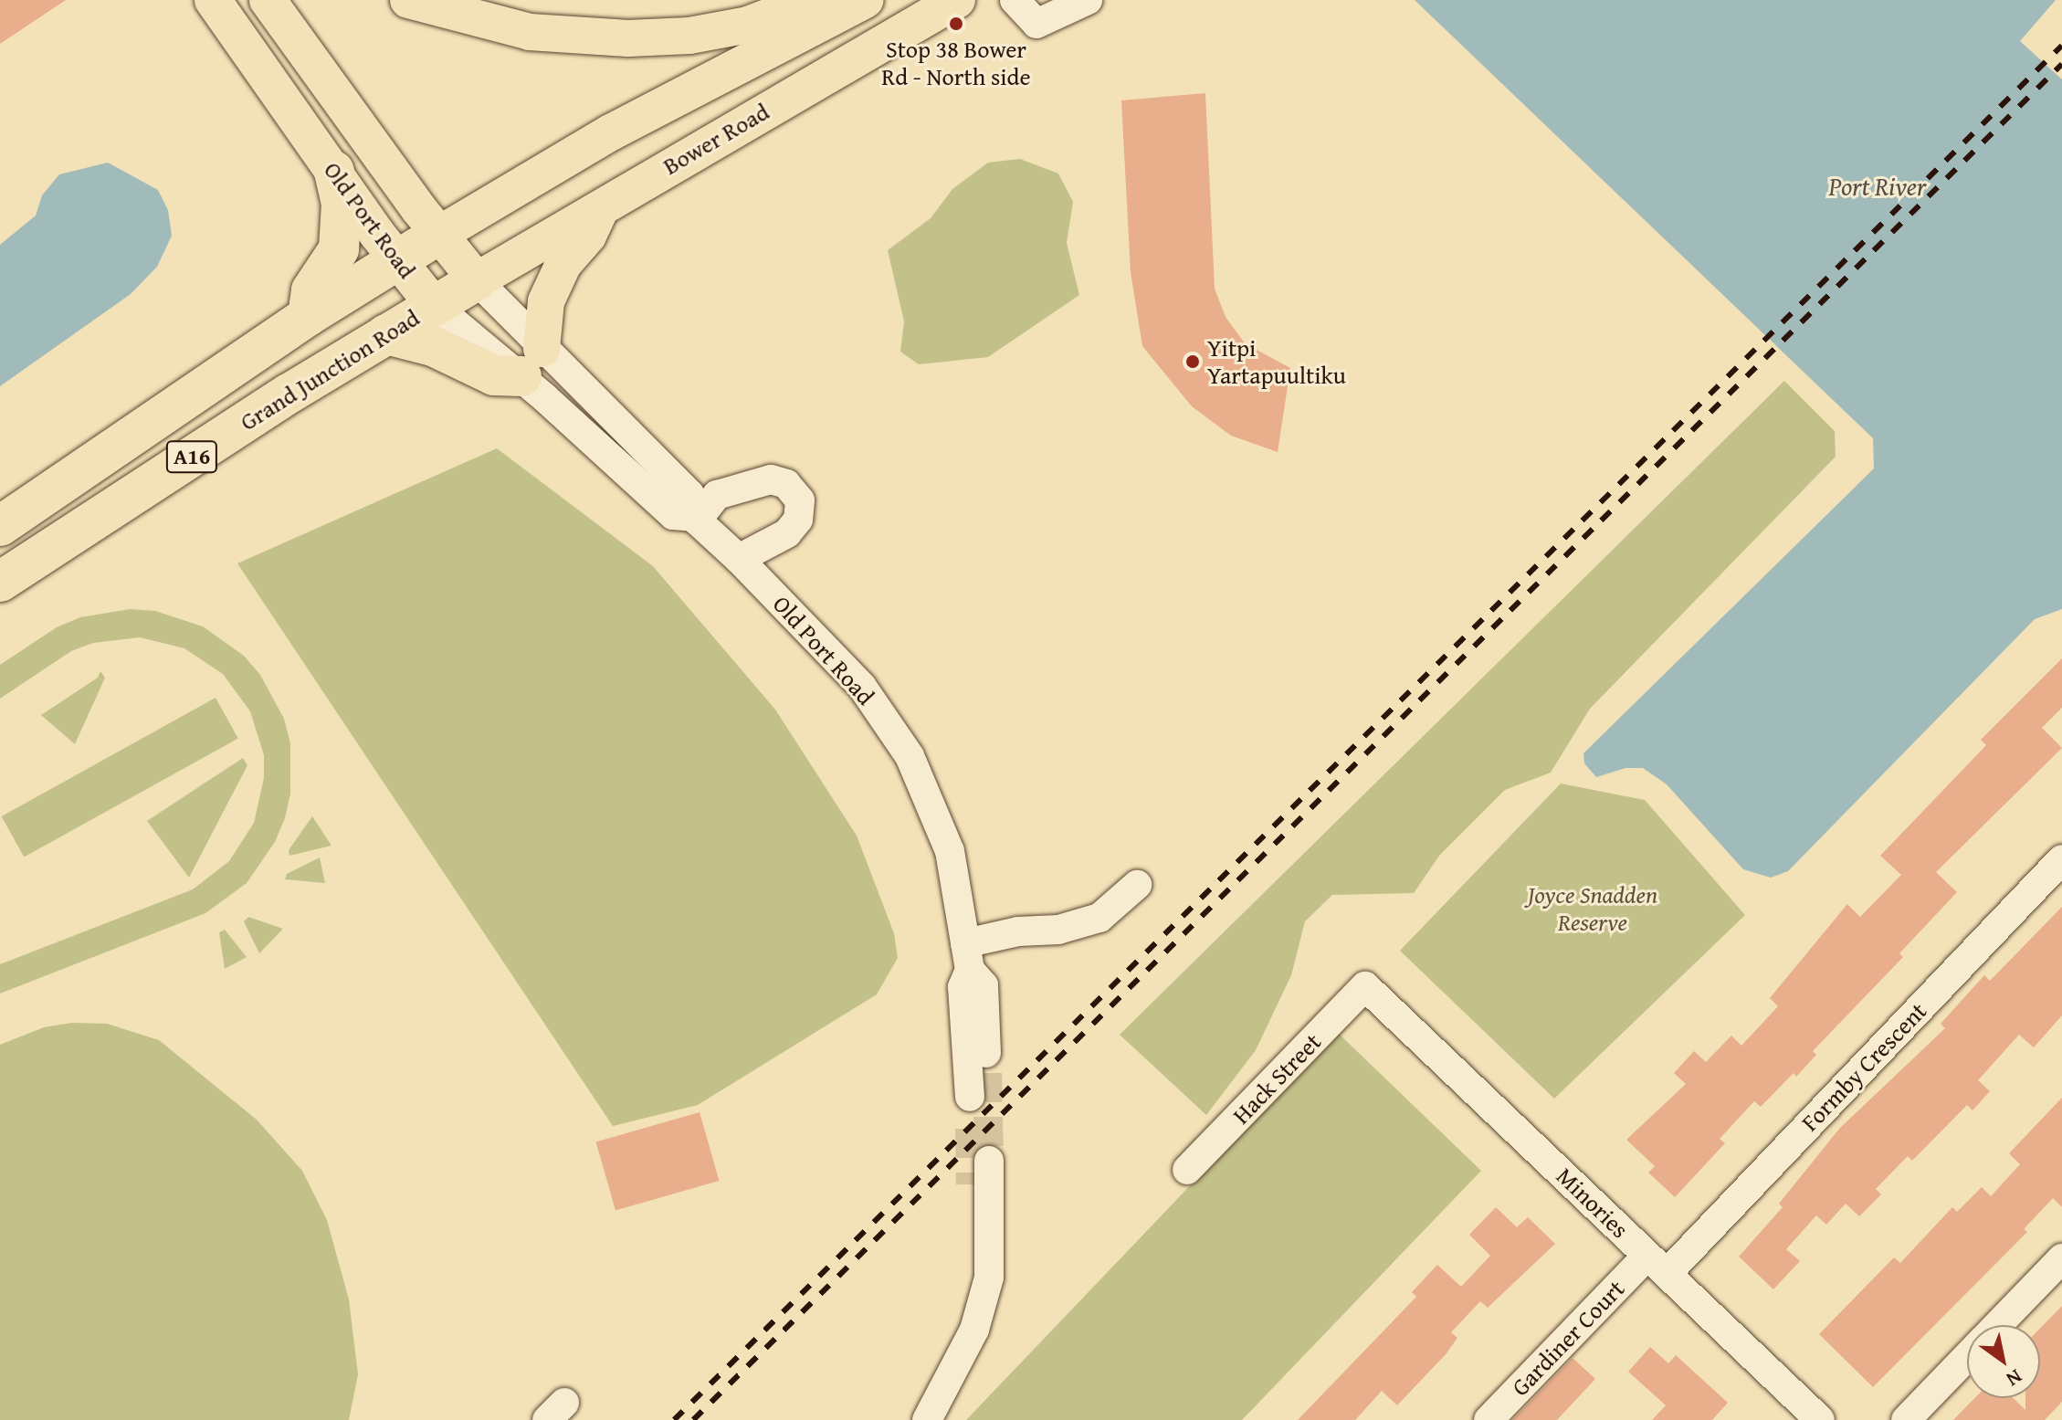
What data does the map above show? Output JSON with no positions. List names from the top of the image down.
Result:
{
  "streets": {
    "highway": ["Grand Junction Road", "A16"],
    "main road": ["Bower Road", "Old Port Road"],
    "street": [
      "Formby Crescent",
      "Hack Street",
      "Minories",
      "Gardiner Court"
    ]
  },
  "crossings": [
    ["Bower Road", "Old Port Road"],
    ["Bower Road", "Grand Junction Road"],
    ["Old Port Road", "Grand Junction Road"],
    ["Old Port Road", "A16"],
    ["Formby Crescent", "Minories"],
    ["Formby Crescent", "Gardiner Court"],
    ["Hack Street", "Minories"],
    ["Minories", "Gardiner Court"]
  ],
  "water": ["Port River"],
  "parks": ["Joyce Snadden Reserve"],
  "places": ["Stop 38 Bower Rd - North side", "Yitpi Yartapuultiku"],
  "north": "bottom right"
}
